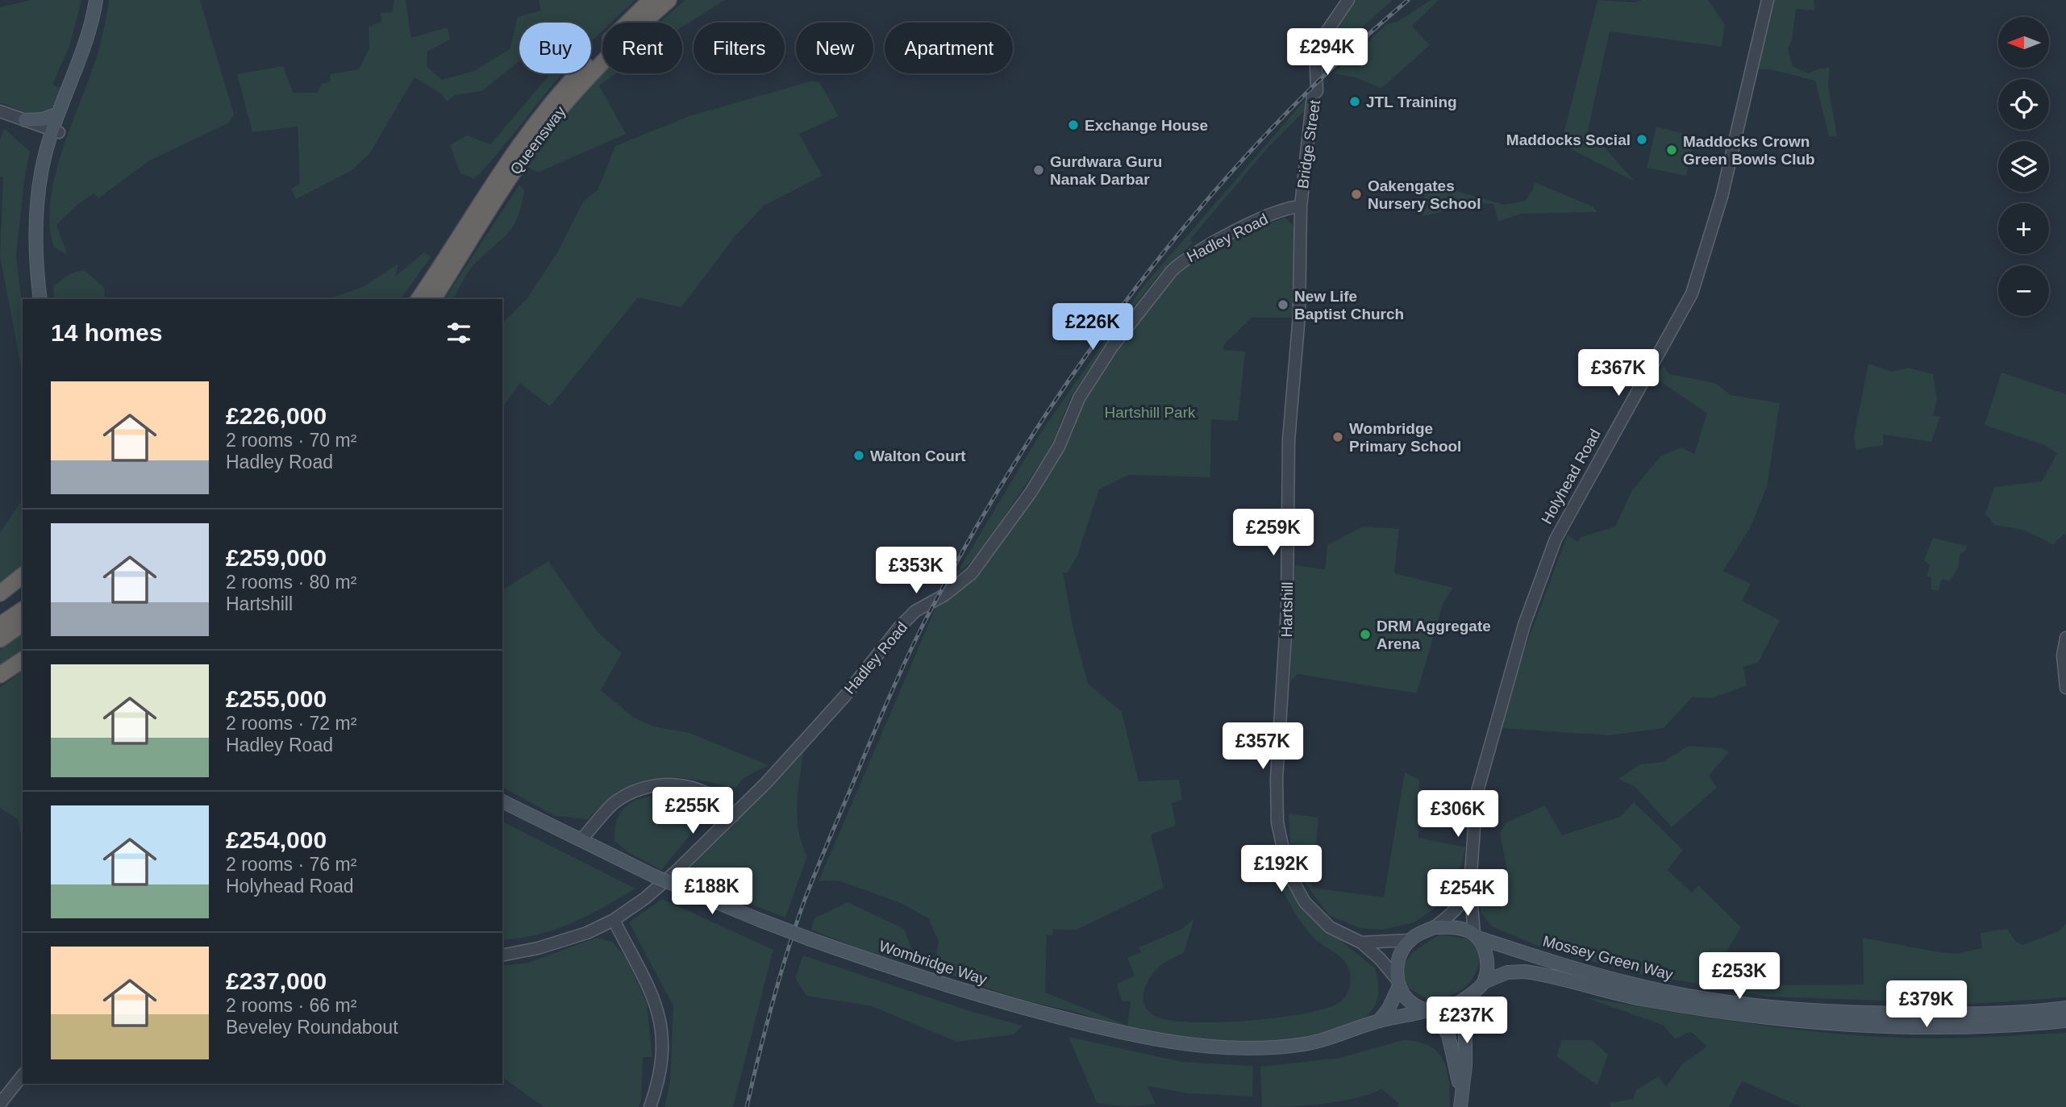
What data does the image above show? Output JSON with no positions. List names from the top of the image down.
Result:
{
  "streets": {
    "highway": ["Queensway"],
    "main road": ["Mossey Green Way", "Wombridge Way"],
    "street": [
      "Bridge Street",
      "Hadley Road",
      "Holyhead Road",
      "Hartshill"
    ]
  },
  "crossings": [
    ["Bridge Street", "Hadley Road"],
    ["Bridge Street", "Hartshill"],
    ["Hadley Road", "Hartshill"],
    ["Holyhead Road", "Hartshill"],
    ["Holyhead Road", "Mossey Green Way"],
    ["Holyhead Road", "Wombridge Way"],
    ["Hartshill", "Mossey Green Way"],
    ["Hartshill", "Wombridge Way"],
    ["Mossey Green Way", "Wombridge Way"]
  ],
  "parks": ["Hartshill Park"],
  "places": [
    "JTL Training",
    "Exchange House",
    "Maddocks Social",
    "Maddocks Crown Green Bowls Club",
    "Gurdwara Guru Nanak Darbar",
    "Oakengates Nursery School",
    "New Life Baptist Church",
    "Wombridge Primary School",
    "Walton Court",
    "DRM Aggregate Arena"
  ],
  "north": "left",
  "page": {
    "map_buttons": ["+", "−"],
    "chip": [
      "Buy",
      "Rent",
      "Filters",
      "New",
      "Apartment"
    ],
    "price": [
      "£294K",
      "£226K",
      "£367K",
      "£259K",
      "£353K",
      "£357K",
      "£255K",
      "£306K",
      "£192K",
      "£188K",
      "£254K",
      "£253K",
      "£379K",
      "£237K"
    ],
    "heading": "14 homes",
    "list": [
      {
        "name": "£226,000",
        "note": "2 rooms · 70 m² · Hadley Road"
      },
      {
        "name": "£259,000",
        "note": "2 rooms · 80 m² · Hartshill"
      },
      {
        "name": "£255,000",
        "note": "2 rooms · 72 m² · Hadley Road"
      },
      {
        "name": "£254,000",
        "note": "2 rooms · 76 m² · Holyhead Road"
      },
      {
        "name": "£237,000",
        "note": "2 rooms · 66 m² · Beveley Roundabout"
      }
    ]
  }
}
